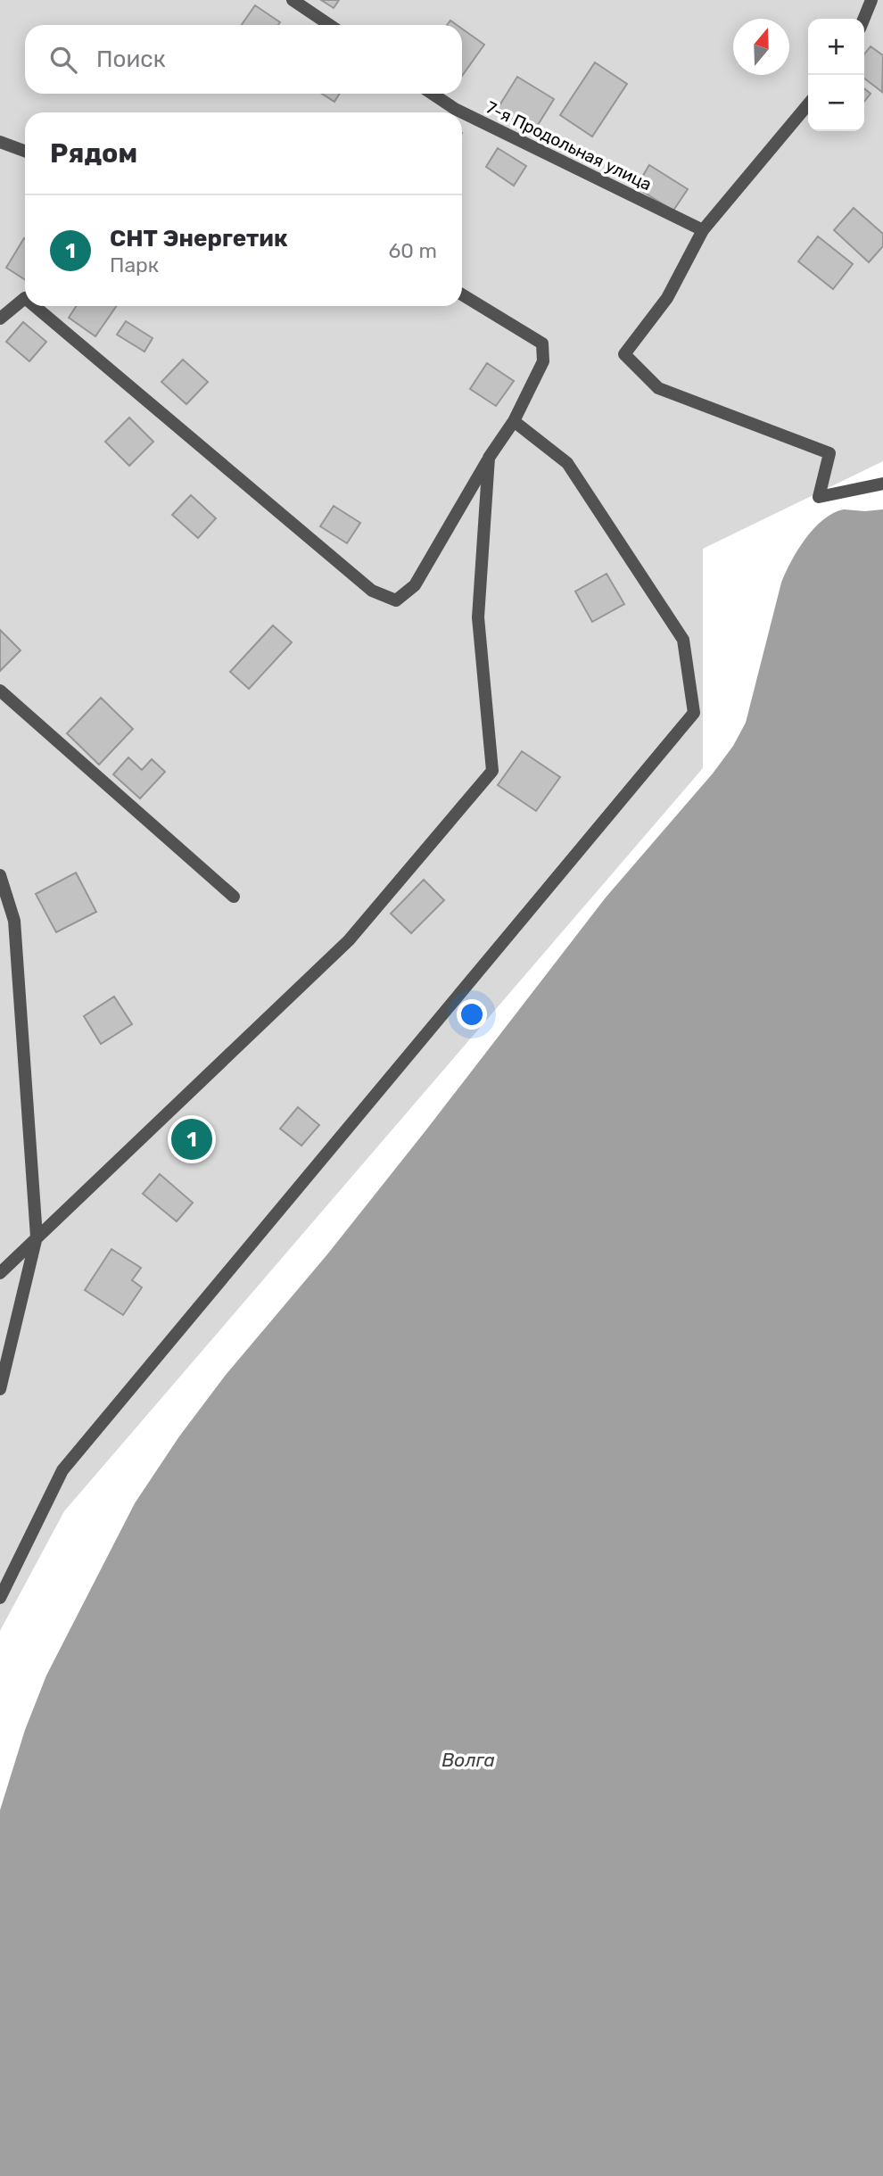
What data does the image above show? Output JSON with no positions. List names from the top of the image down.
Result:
{
  "streets": {
    "street": ["7-я Продольная улица"]
  },
  "water": ["Волга"],
  "north": "top",
  "page": {
    "map_buttons": ["+", "−"],
    "search": "Поиск",
    "heading": "Рядом",
    "list": [
      {
        "mark": "1",
        "name": "СНТ Энергетик",
        "note": "Парк",
        "value": "60 m"
      }
    ],
    "pins": "1"
  }
}
